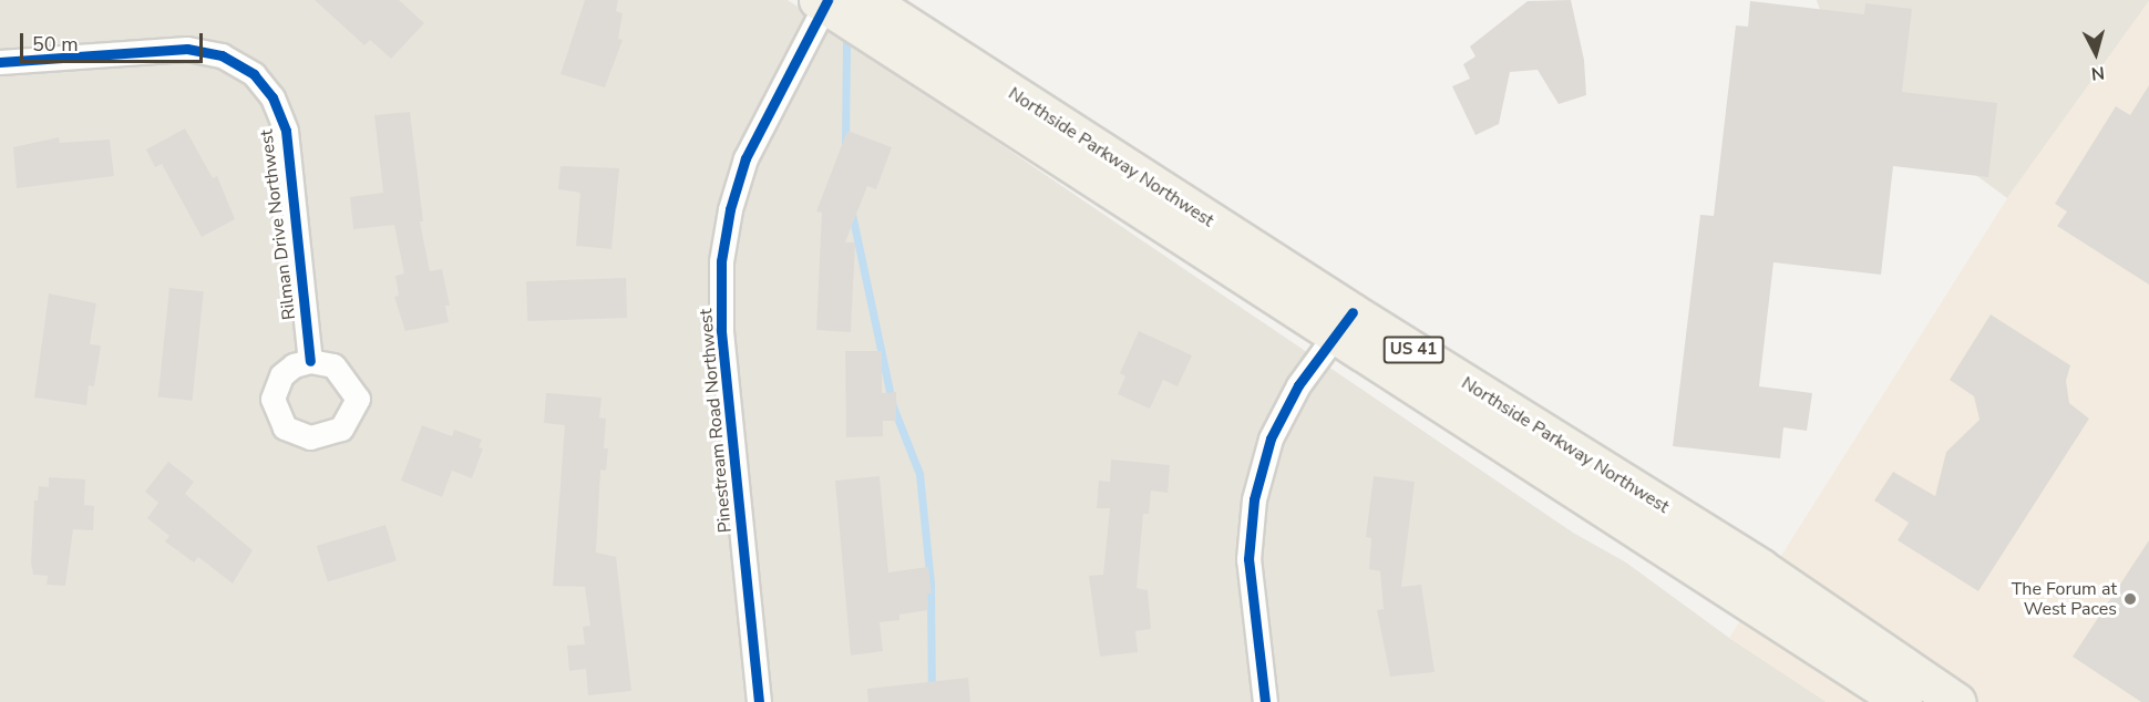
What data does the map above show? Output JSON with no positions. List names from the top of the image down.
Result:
{
  "streets": {
    "main road": ["Northside Parkway Northwest", "US 41"],
    "street": ["Rilman Drive Northwest", "Pinestream Road Northwest"]
  },
  "crossings": [
    ["Northside Parkway Northwest", "Pinestream Road Northwest"]
  ],
  "places": ["The Forum at West Paces"],
  "scale_bar": "50 m",
  "north": "bottom"
}
